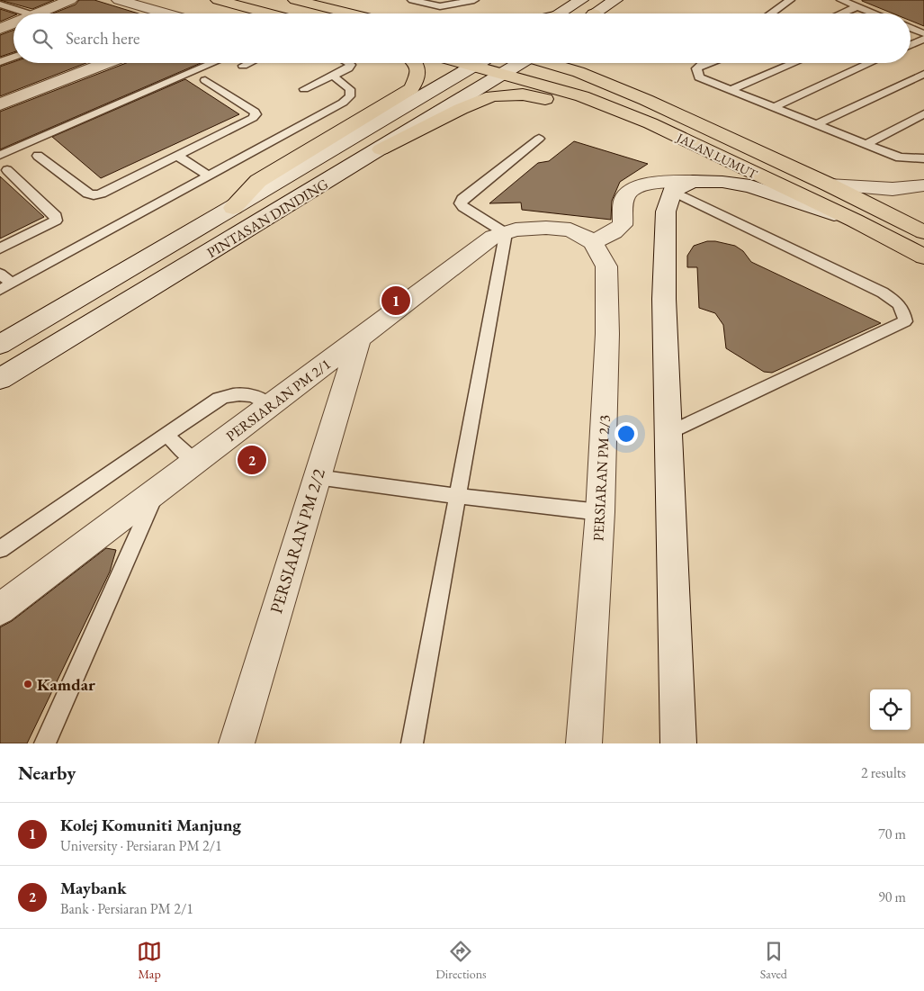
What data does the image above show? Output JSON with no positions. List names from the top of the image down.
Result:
{
  "streets": {
    "main road": ["JALAN LUMUT"],
    "street": [
      "PINTASAN DINDING",
      "PERSIARAN PM 2/1",
      "PERSIARAN PM 2/3",
      "PERSIARAN PM 2/2"
    ]
  },
  "crossings": [
    ["JALAN LUMUT", "PINTASAN DINDING"],
    ["PERSIARAN PM 2/1", "PERSIARAN PM 2/3"],
    ["PERSIARAN PM 2/1", "PERSIARAN PM 2/2"]
  ],
  "places": ["Kamdar"],
  "page": {
    "search": "Search here",
    "pins": ["1", "2"],
    "heading": ["Nearby", "2 results"],
    "list": [
      {
        "mark": "1",
        "name": "Kolej Komuniti Manjung",
        "note": "University · Persiaran PM 2/1",
        "value": "70 m"
      },
      {
        "mark": "2",
        "name": "Maybank",
        "note": "Bank · Persiaran PM 2/1",
        "value": "90 m"
      }
    ],
    "nav": ["Map", "Directions", "Saved"]
  }
}
